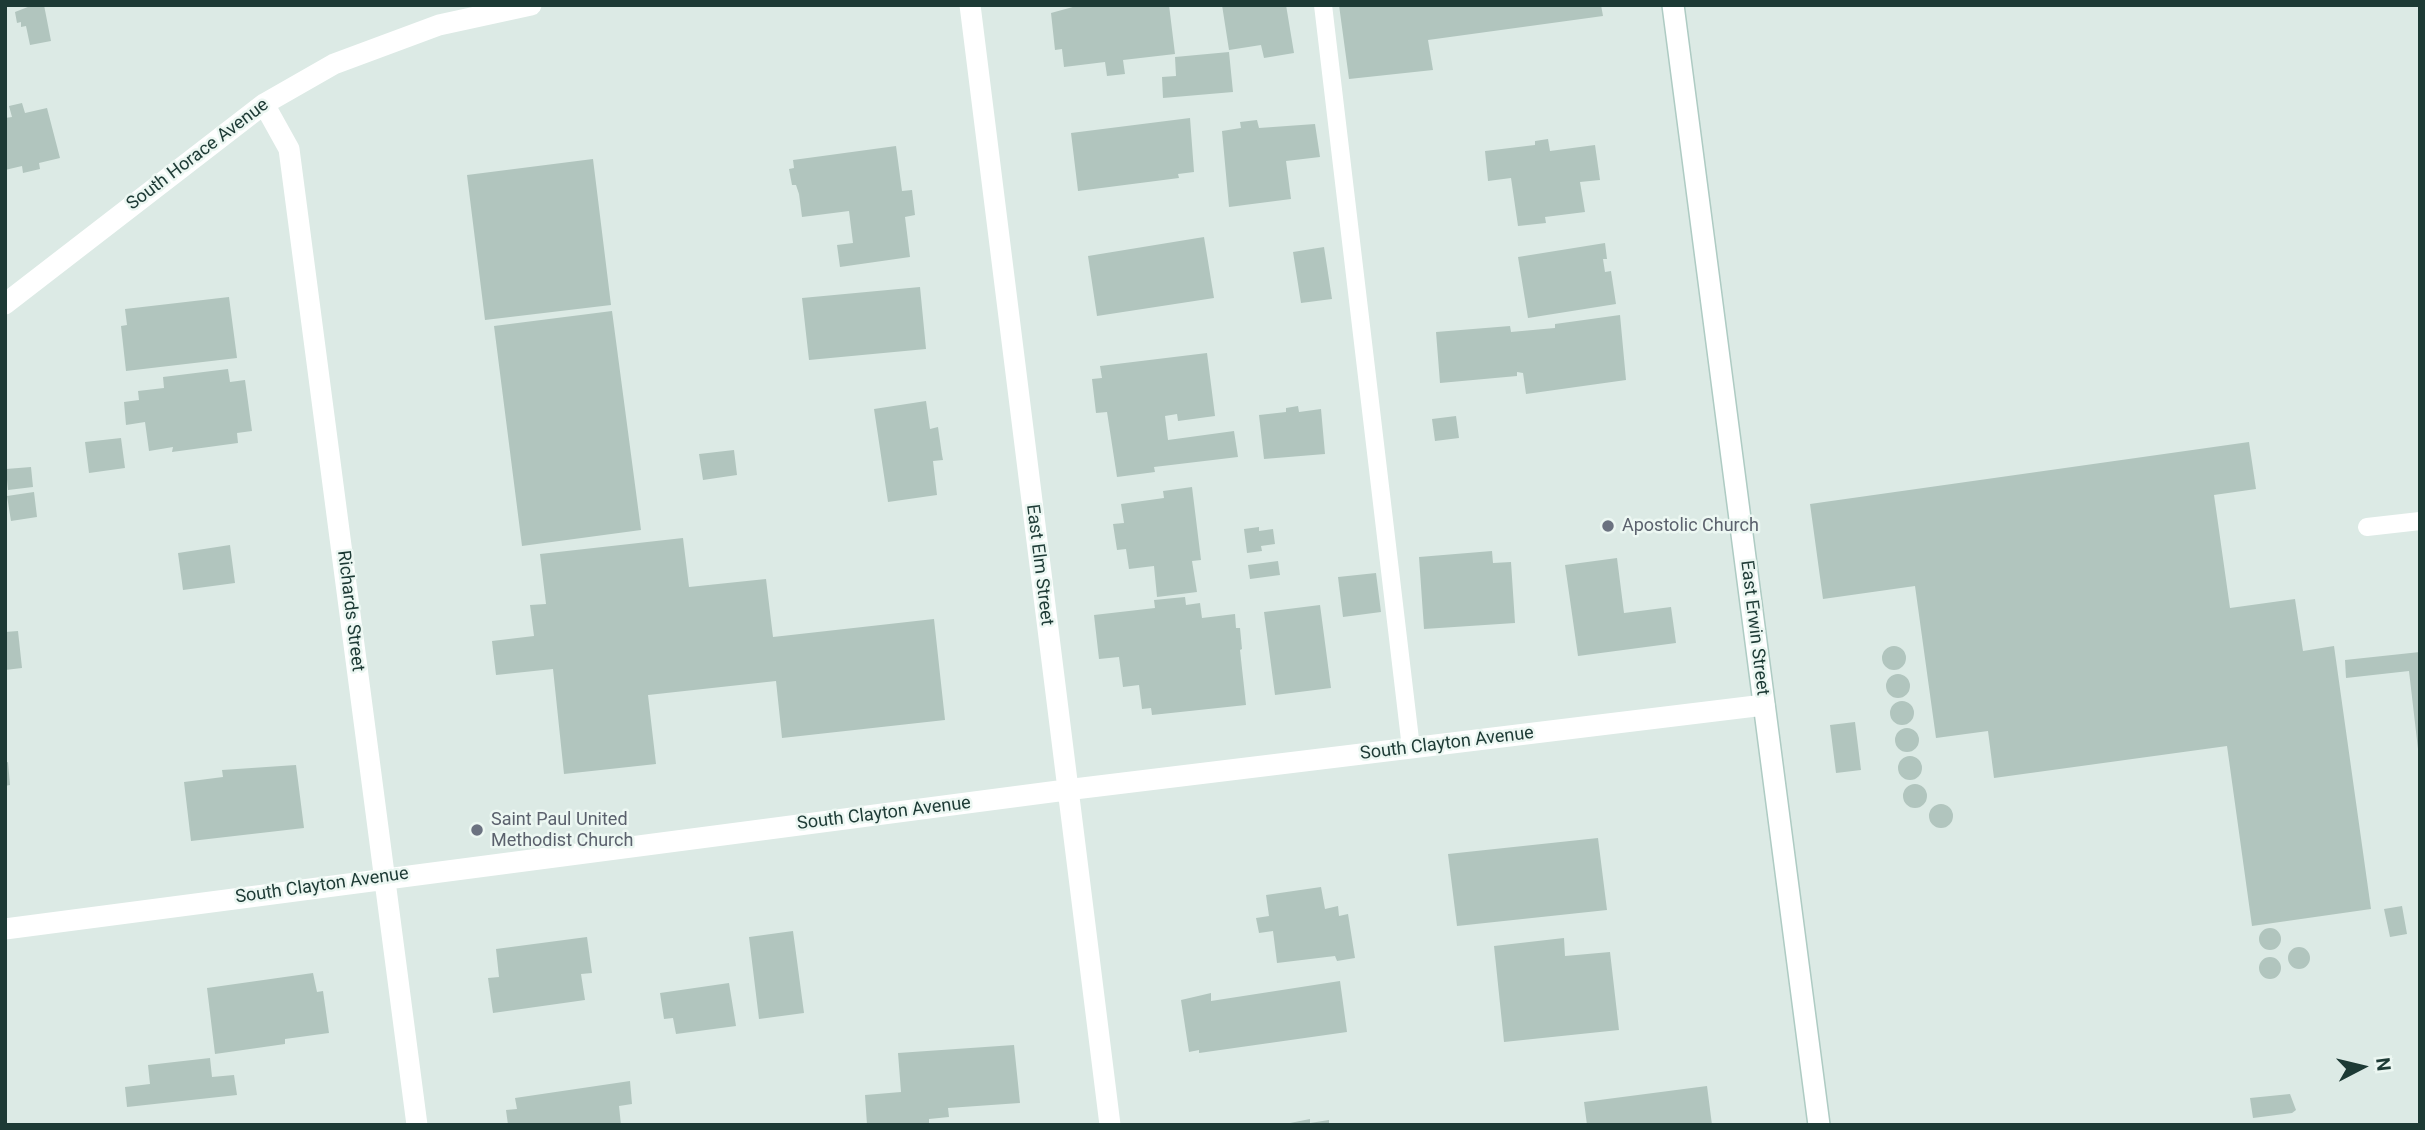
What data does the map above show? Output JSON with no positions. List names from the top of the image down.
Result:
{
  "streets": {
    "street": [
      "South Horace Avenue",
      "East Elm Street",
      "Richards Street",
      "East Erwin Street",
      "South Clayton Avenue"
    ]
  },
  "crossings": [
    ["South Horace Avenue", "Richards Street"],
    ["East Elm Street", "South Clayton Avenue"],
    ["Richards Street", "South Clayton Avenue"],
    ["East Erwin Street", "South Clayton Avenue"]
  ],
  "places": ["Apostolic Church", "Saint Paul United Methodist Church"],
  "north": "right"
}
